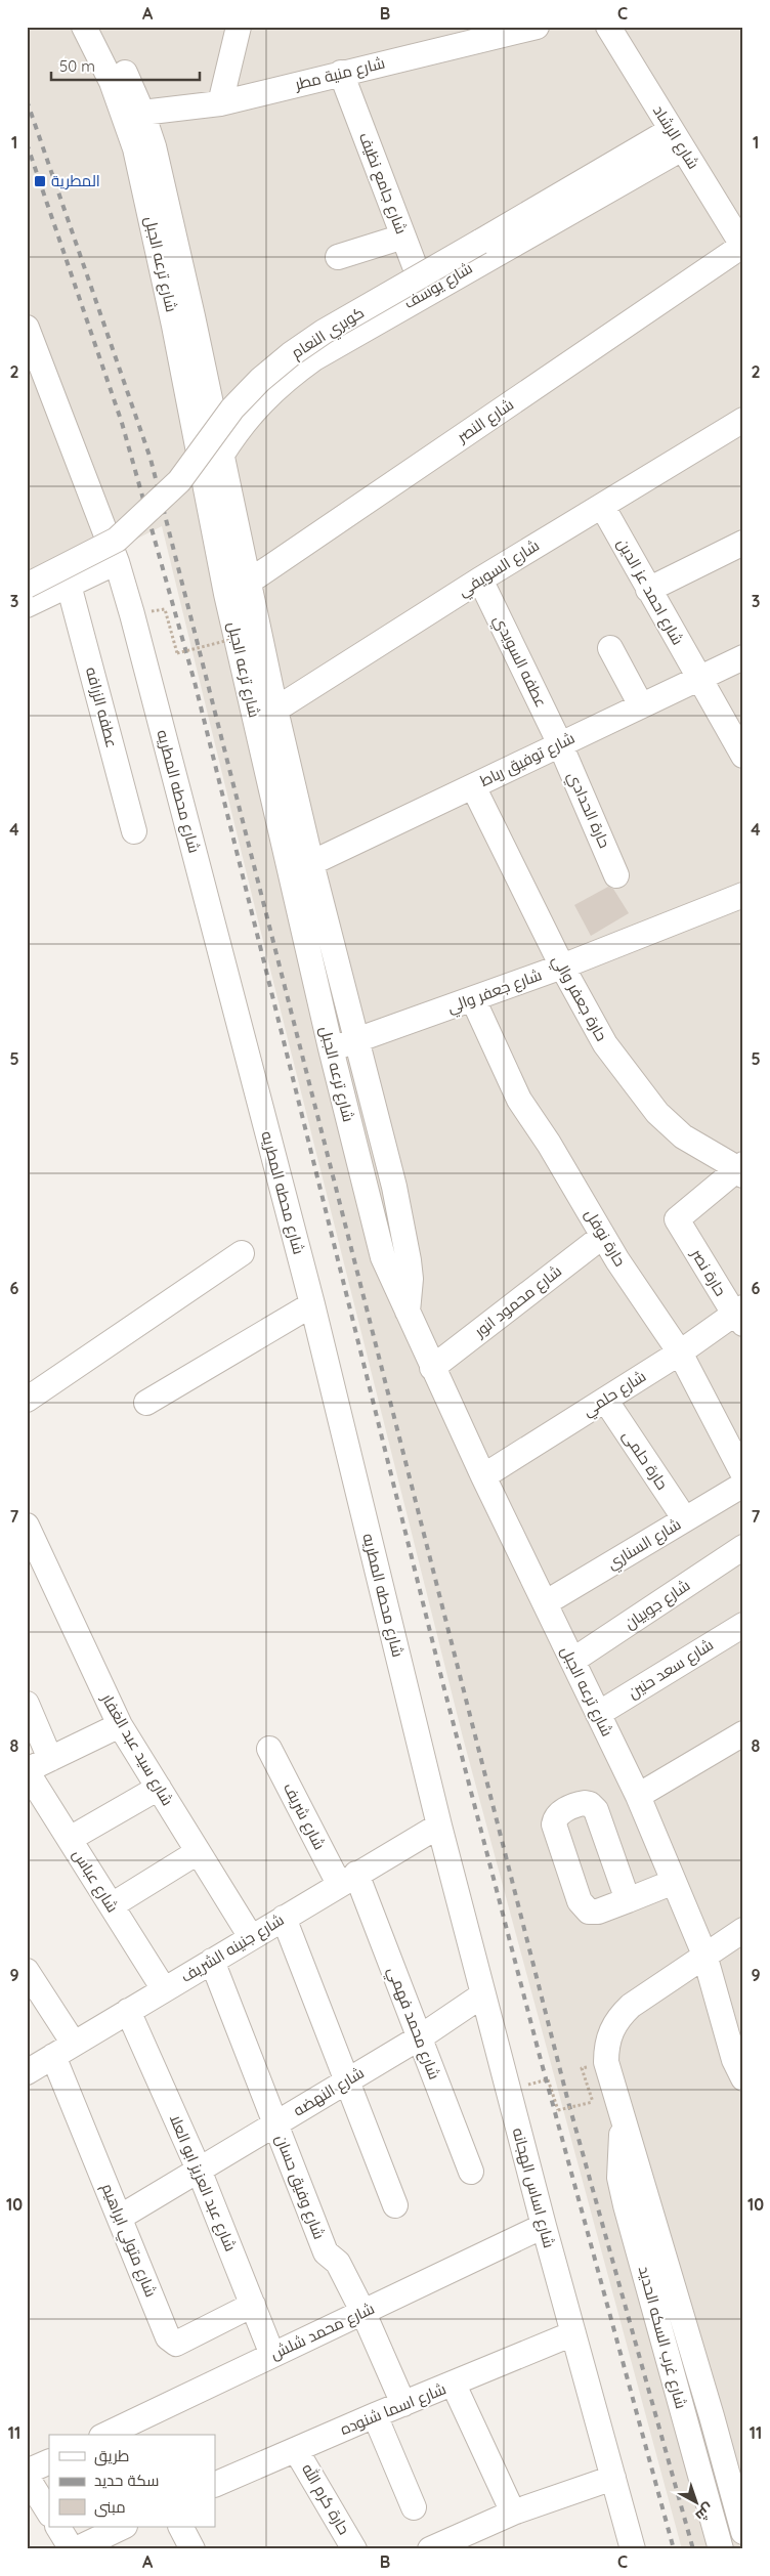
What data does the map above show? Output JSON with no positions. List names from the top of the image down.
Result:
{
  "streets": {
    "street": [
      "شارع منية مطر",
      "شارع الرشاد",
      "شارع جامع نظيف",
      "شارع ترعه الجبل",
      "شارع يوسف",
      "كوبري النعام",
      "شارع النصر",
      "شارع السويفي",
      "شارع احمد عز الدين",
      "عطفه السويدي",
      "عطفه الزرافه",
      "شارع توفيق رباط",
      "شارع محطه المطريه",
      "حارة الحدادي",
      "شارع جعفر والي",
      "حارة جعفر والي",
      "حارة نوفل",
      "حارة نصر",
      "شارع محمود انور",
      "شارع حلمي",
      "حارة حلمى",
      "شارع السناري",
      "شارع جوبيان",
      "شارع سعد حنين",
      "شارع سيد عبد الغفار",
      "شارع شريف",
      "شارع عباس",
      "شارع جنينه الشريف",
      "شارع محمد فهمي",
      "شارع النهضه",
      "شارع عبد العزيز ابو العلا",
      "شارع وفيق حسان",
      "شارع اساس الهجانه",
      "شارع متولي ابراهيم",
      "شارع محمد شلش",
      "شارع غرب السكه الحديد",
      "شارع اسما شنوده",
      "حارة كرم الله"
    ]
  },
  "crossings": [
    ["شارع منية مطر", "شارع جامع نظيف"],
    ["شارع منية مطر", "شارع ترعه الجبل"],
    ["شارع الرشاد", "شارع يوسف"],
    ["شارع الرشاد", "كوبري النعام"],
    ["شارع الرشاد", "شارع النصر"],
    ["شارع جامع نظيف", "شارع يوسف"],
    ["شارع ترعه الجبل", "شارع يوسف"],
    ["شارع ترعه الجبل", "شارع النصر"],
    ["شارع ترعه الجبل", "شارع السويفي"],
    ["شارع ترعه الجبل", "شارع توفيق رباط"],
    ["شارع ترعه الجبل", "شارع جعفر والي"],
    ["شارع ترعه الجبل", "شارع محمود انور"],
    ["شارع ترعه الجبل", "شارع حلمي"],
    ["شارع ترعه الجبل", "شارع السناري"],
    ["شارع ترعه الجبل", "شارع جوبيان"],
    ["شارع ترعه الجبل", "شارع سعد حنين"],
    ["شارع ترعه الجبل", "شارع غرب السكه الحديد"],
    ["شارع يوسف", "كوبري النعام"],
    ["شارع السويفي", "شارع احمد عز الدين"],
    ["شارع السويفي", "عطفه السويدي"],
    ["شارع احمد عز الدين", "شارع توفيق رباط"],
    ["عطفه السويدي", "شارع توفيق رباط"],
    ["عطفه السويدي", "حارة الحدادي"],
    ["شارع توفيق رباط", "حارة الحدادي"],
    ["شارع توفيق رباط", "حارة جعفر والي"],
    ["شارع محطه المطريه", "شارع جنينه الشريف"],
    ["شارع محطه المطريه", "شارع اساس الهجانه"],
    ["شارع جعفر والي", "حارة جعفر والي"],
    ["شارع جعفر والي", "حارة نوفل"],
    ["حارة جعفر والي", "حارة نصر"],
    ["حارة نوفل", "شارع محمود انور"],
    ["حارة نوفل", "شارع حلمي"],
    ["حارة نصر", "شارع حلمي"],
    ["شارع حلمي", "حارة حلمى"],
    ["حارة حلمى", "شارع السناري"],
    ["شارع سيد عبد الغفار", "شارع جنينه الشريف"],
    ["شارع شريف", "شارع جنينه الشريف"],
    ["شارع شريف", "شارع محمد فهمي"],
    ["شارع عباس", "شارع جنينه الشريف"],
    ["شارع جنينه الشريف", "شارع محمد فهمي"],
    ["شارع جنينه الشريف", "شارع عبد العزيز ابو العلا"],
    ["شارع جنينه الشريف", "شارع وفيق حسان"],
    ["شارع جنينه الشريف", "شارع اساس الهجانه"],
    ["شارع جنينه الشريف", "شارع متولي ابراهيم"],
    ["شارع محمد فهمي", "شارع النهضه"],
    ["شارع النهضه", "شارع عبد العزيز ابو العلا"],
    ["شارع النهضه", "شارع وفيق حسان"],
    ["شارع النهضه", "شارع اساس الهجانه"],
    ["شارع النهضه", "شارع متولي ابراهيم"],
    ["شارع عبد العزيز ابو العلا", "شارع متولي ابراهيم"],
    ["شارع عبد العزيز ابو العلا", "شارع محمد شلش"],
    ["شارع وفيق حسان", "شارع محمد شلش"],
    ["شارع وفيق حسان", "شارع اسما شنوده"],
    ["شارع اساس الهجانه", "شارع محمد شلش"],
    ["شارع اساس الهجانه", "شارع اسما شنوده"],
    ["شارع اسما شنوده", "حارة كرم الله"]
  ],
  "places": {
    "transit": ["المطرية"]
  },
  "legend": ["طريق", "سكة حديد", "مبنى"],
  "scale_bar": "50 m",
  "north": "bottom right",
  "grid": {
    "columns": ["A", "B", "C"],
    "rows": [
      "1",
      "2",
      "3",
      "4",
      "5",
      "6",
      "7",
      "8",
      "9",
      "10",
      "11"
    ]
  }
}
